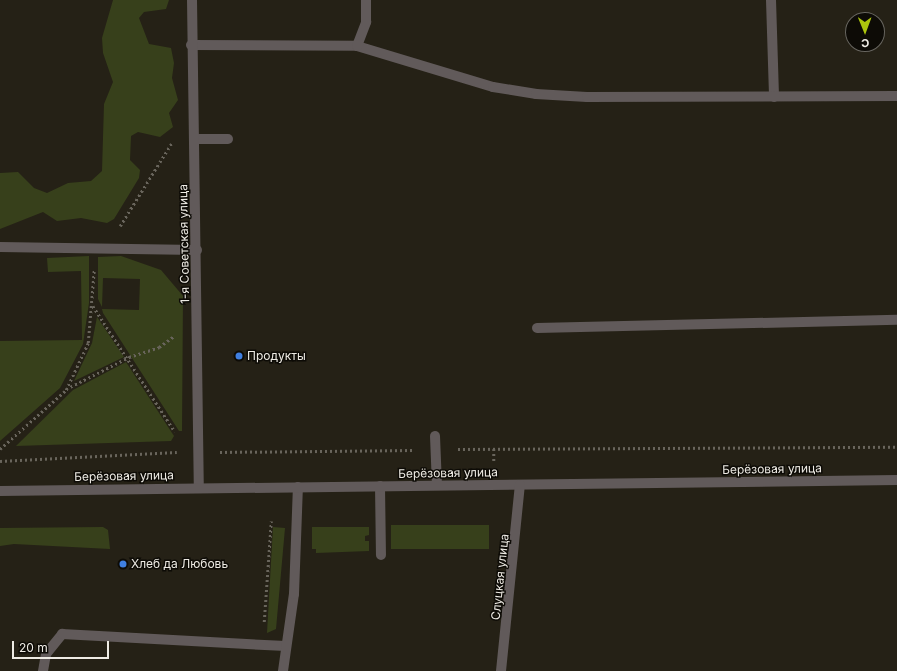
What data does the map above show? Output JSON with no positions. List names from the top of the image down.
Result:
{
  "streets": {
    "street": ["1-я Советская улица", "Берёзовая улица", "Слуцкая улица"]
  },
  "crossings": [
    ["1-я Советская улица", "Берёзовая улица"],
    ["Берёзовая улица", "Слуцкая улица"]
  ],
  "places": ["Продукты", "Хлеб да Любовь"],
  "scale_bar": "20 m",
  "north": "bottom"
}
